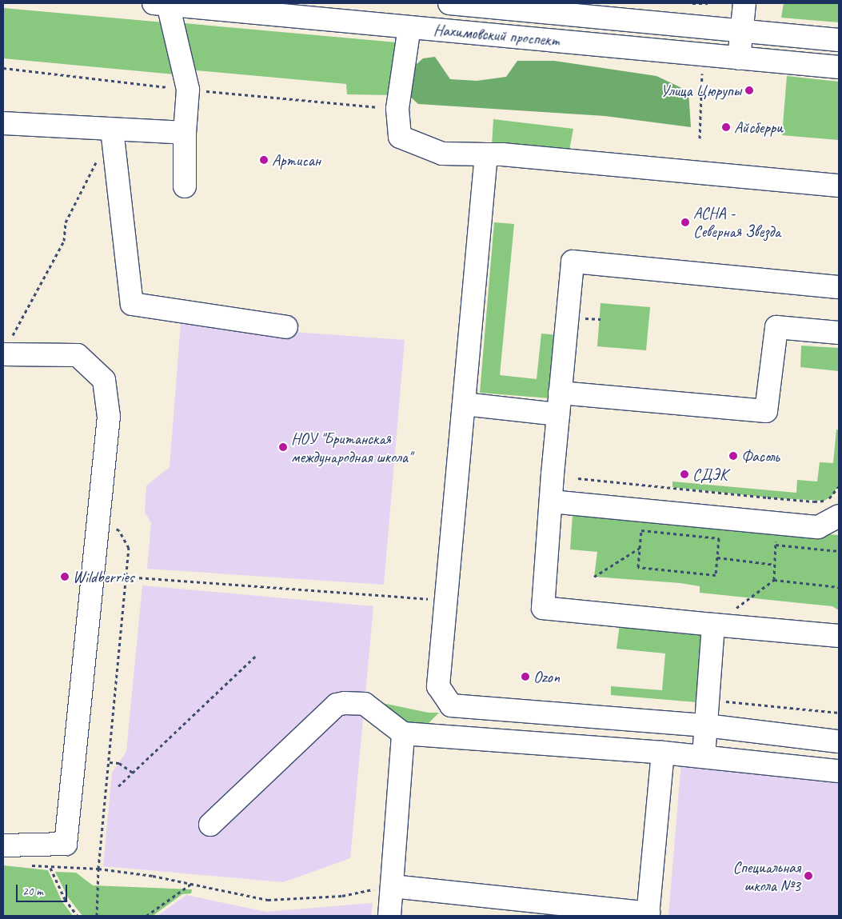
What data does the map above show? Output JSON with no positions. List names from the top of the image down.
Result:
{
  "streets": {
    "main road": ["Нахимовский проспект"]
  },
  "places": [
    "Улица Цюрупы",
    "Айсберри",
    "Артисан",
    "АСНА - Северная Звезда",
    "НОУ \"Британская международная школа\"",
    "Фасоль",
    "СДЭК",
    "Wildberries",
    "Ozon",
    "Специальная школа №3"
  ],
  "scale_bar": "20 m"
}
